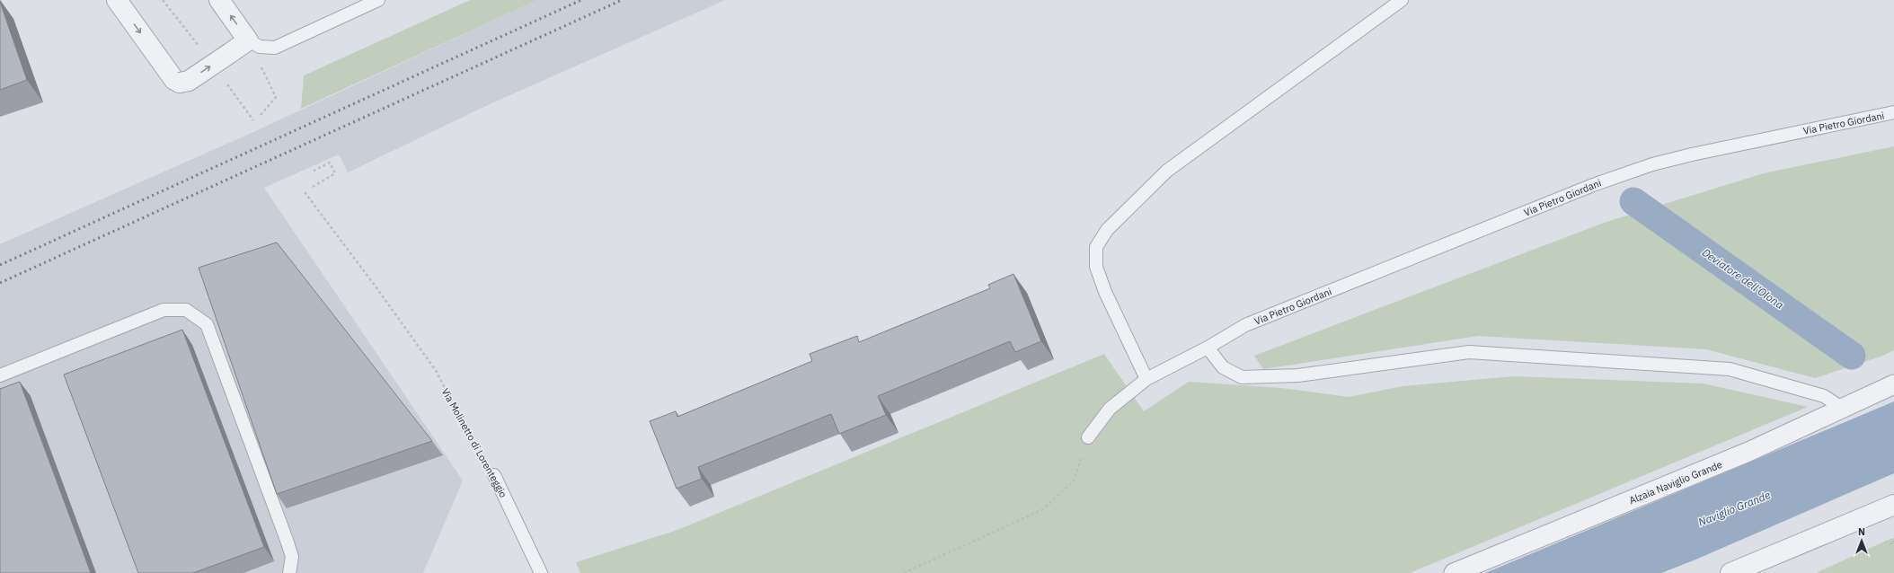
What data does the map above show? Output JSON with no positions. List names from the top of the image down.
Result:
{
  "streets": {
    "street": ["Alzaia Naviglio Grande"],
    "lane": ["Via Pietro Giordani", "Via Molinetto di Lorenteggio"]
  },
  "water": ["Deviatore dell'Olona", "Naviglio Grande"],
  "north": "top"
}
